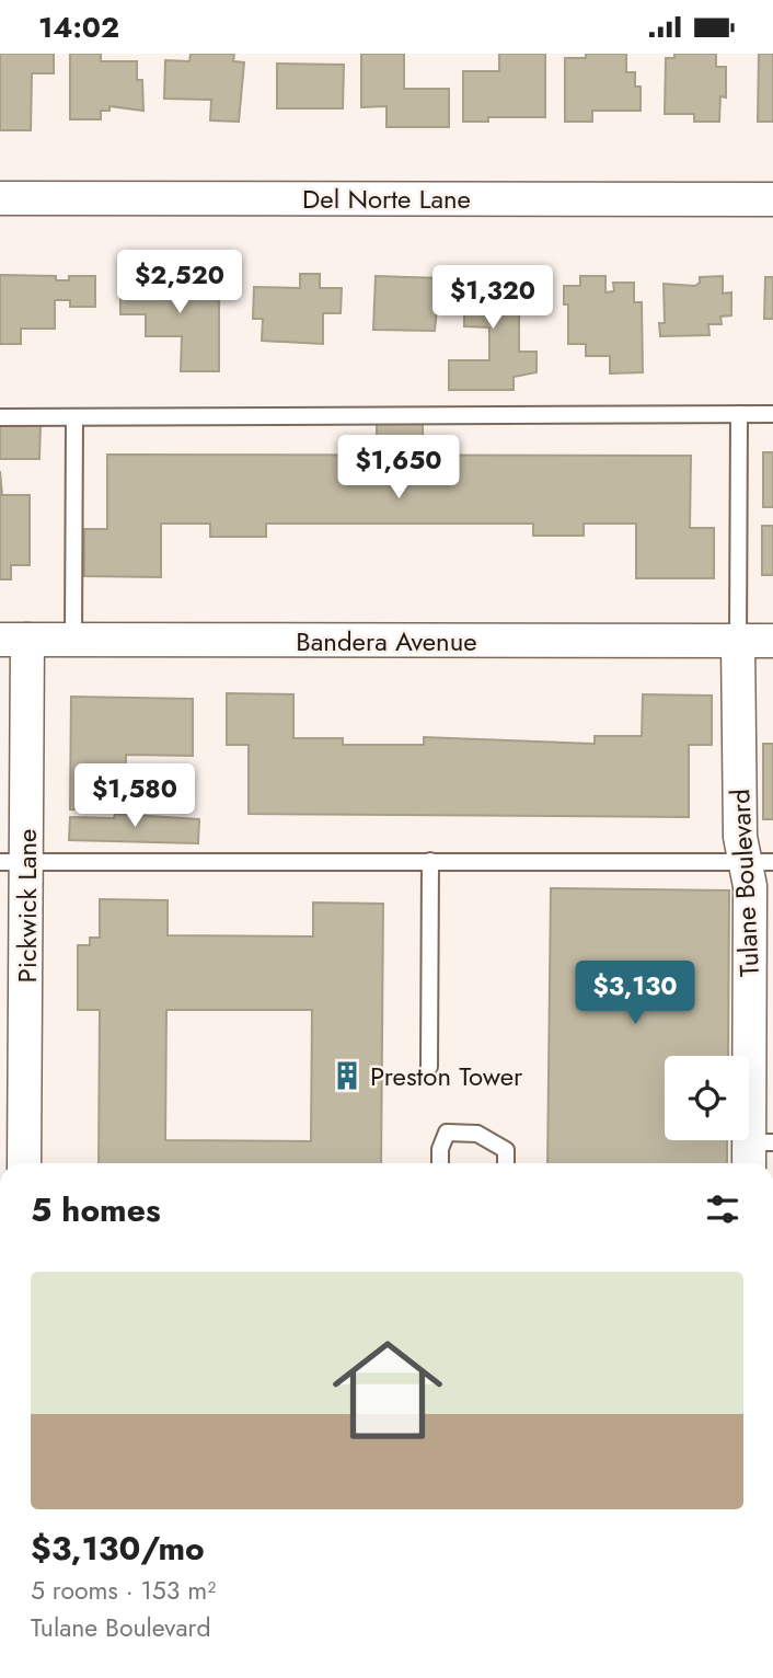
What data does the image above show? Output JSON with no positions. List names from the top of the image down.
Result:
{
  "streets": {
    "street": [
      "Del Norte Lane",
      "Bandera Avenue",
      "Tulane Boulevard",
      "Pickwick Lane"
    ]
  },
  "crossings": [
    ["Bandera Avenue", "Tulane Boulevard"],
    ["Bandera Avenue", "Pickwick Lane"]
  ],
  "places": {
    "building": ["Preston Tower"]
  },
  "page": {
    "status": "14:02",
    "price": [
      "$2,520",
      "$1,320",
      "$1,650",
      "$1,580",
      "$3,130"
    ],
    "heading": "5 homes",
    "list": [
      {
        "name": "$3,130/mo",
        "note": "5 rooms · 153 m² · Tulane Boulevard"
      }
    ]
  }
}
